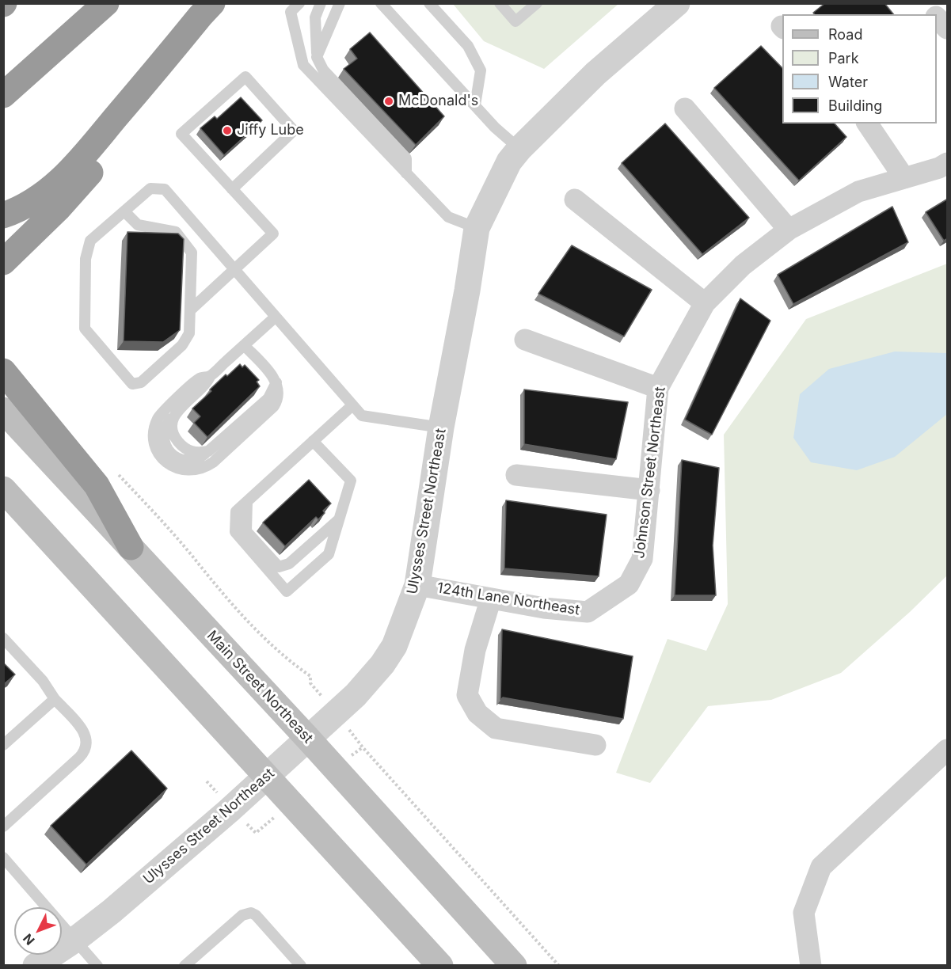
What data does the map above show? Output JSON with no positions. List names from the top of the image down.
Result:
{
  "streets": {
    "main road": ["Main Street Northeast"],
    "street": ["Johnson Street Northeast", "Ulysses Street Northeast", "124th Lane Northeast"]
  },
  "crossings": [
    ["Johnson Street Northeast", "124th Lane Northeast"],
    ["Ulysses Street Northeast", "124th Lane Northeast"],
    ["Ulysses Street Northeast", "Main Street Northeast"]
  ],
  "places": ["McDonald's", "Jiffy Lube"],
  "legend": [
    "Road",
    "Park",
    "Water",
    "Building"
  ],
  "north": "bottom left"
}
